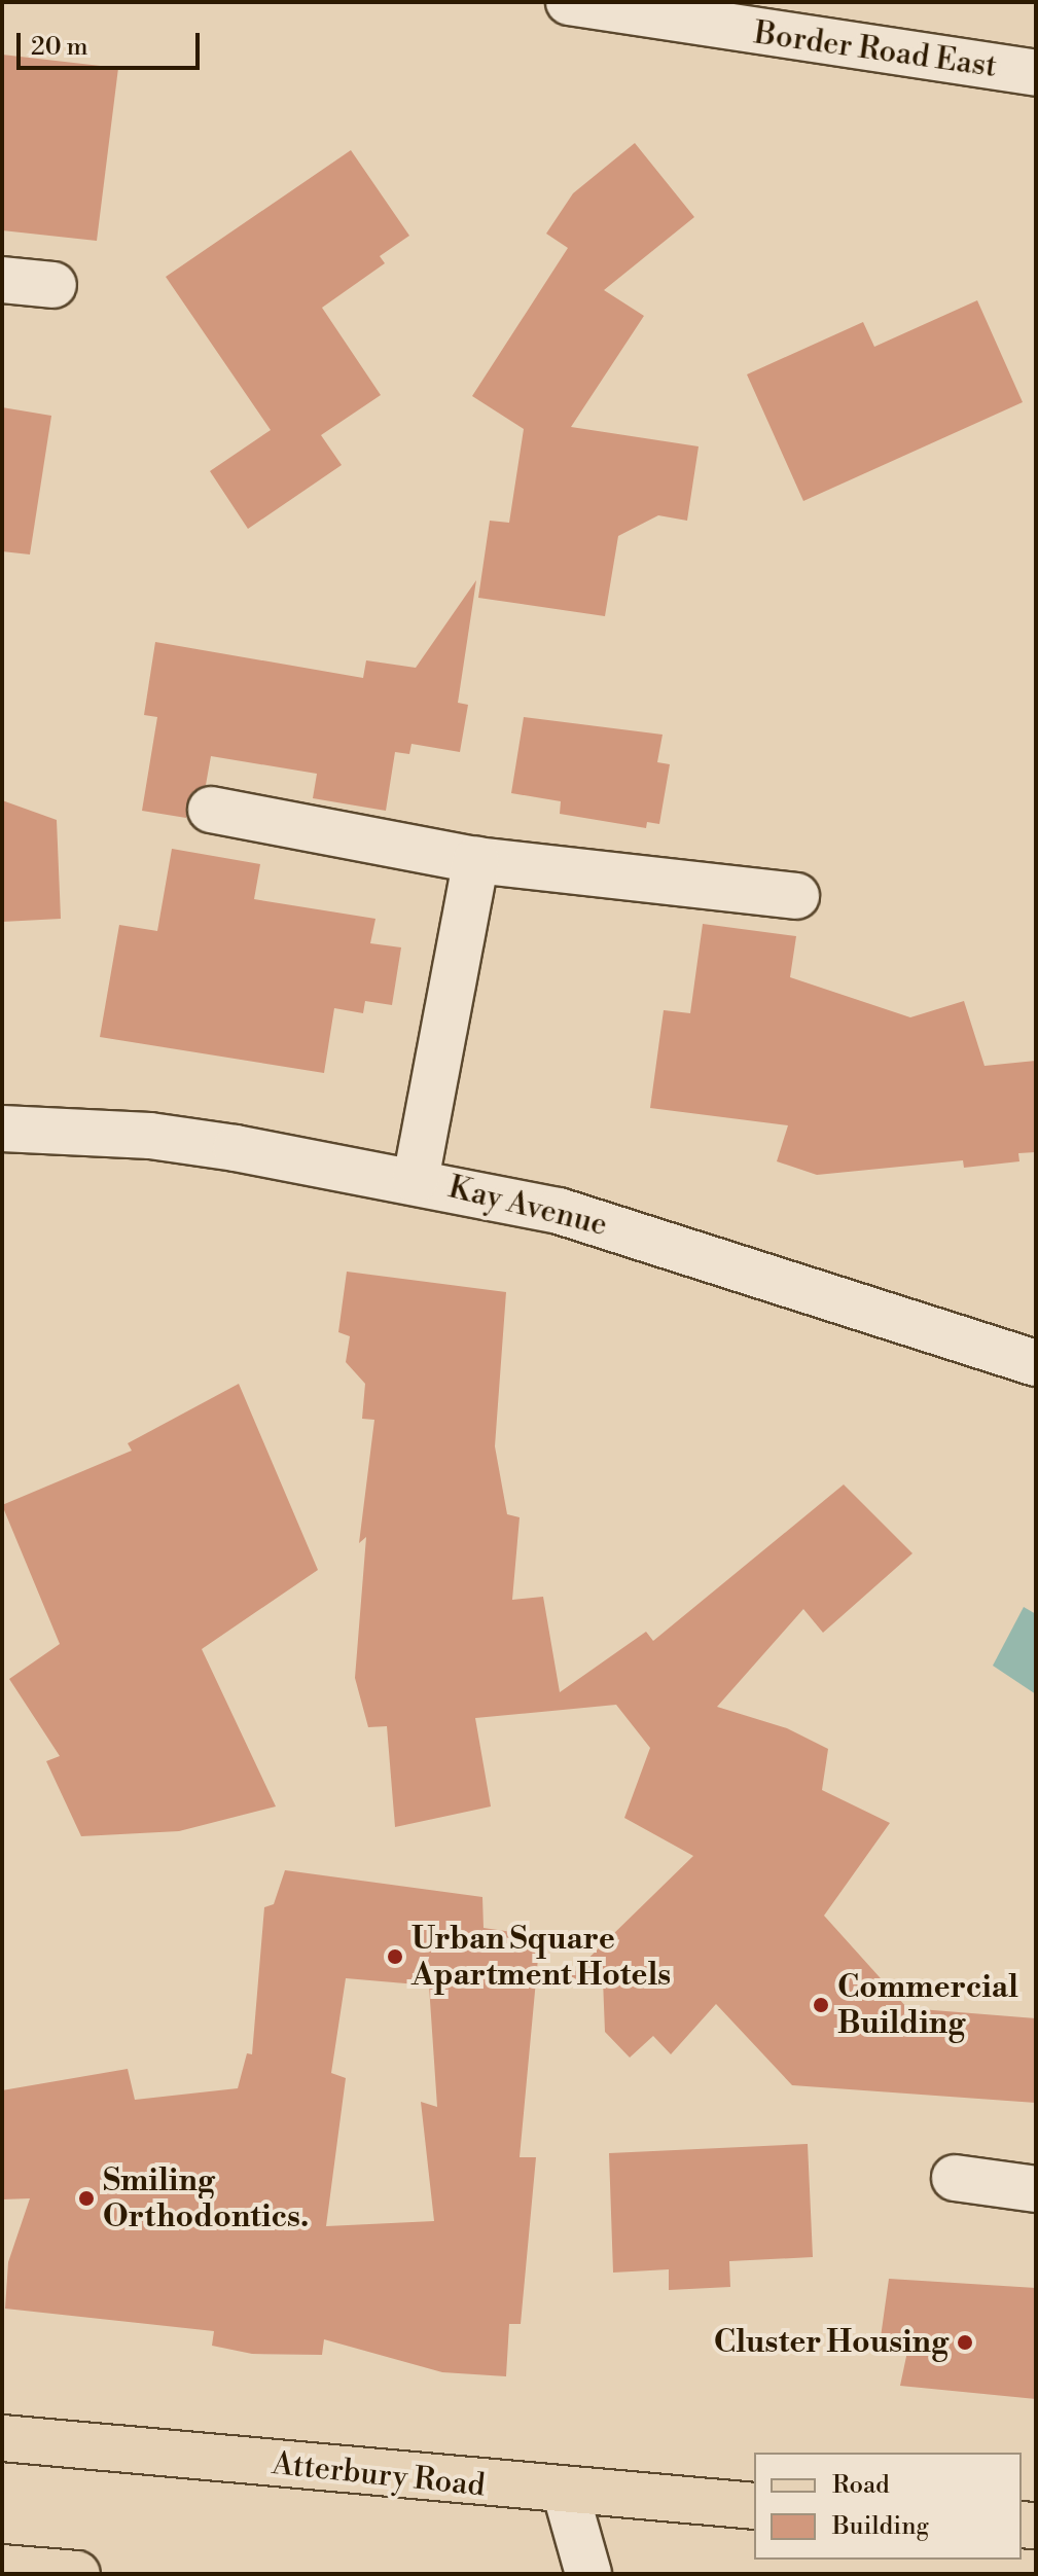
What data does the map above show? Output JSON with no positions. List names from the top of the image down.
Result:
{
  "streets": {
    "main road": ["Atterbury Road"],
    "street": ["Border Road East", "Kay Avenue"]
  },
  "places": [
    "Urban Square Apartment Hotels",
    "Commercial Building",
    "Smiling Orthodontics.",
    "Cluster Housing"
  ],
  "legend": ["Road", "Building"],
  "scale_bar": "20 m"
}
